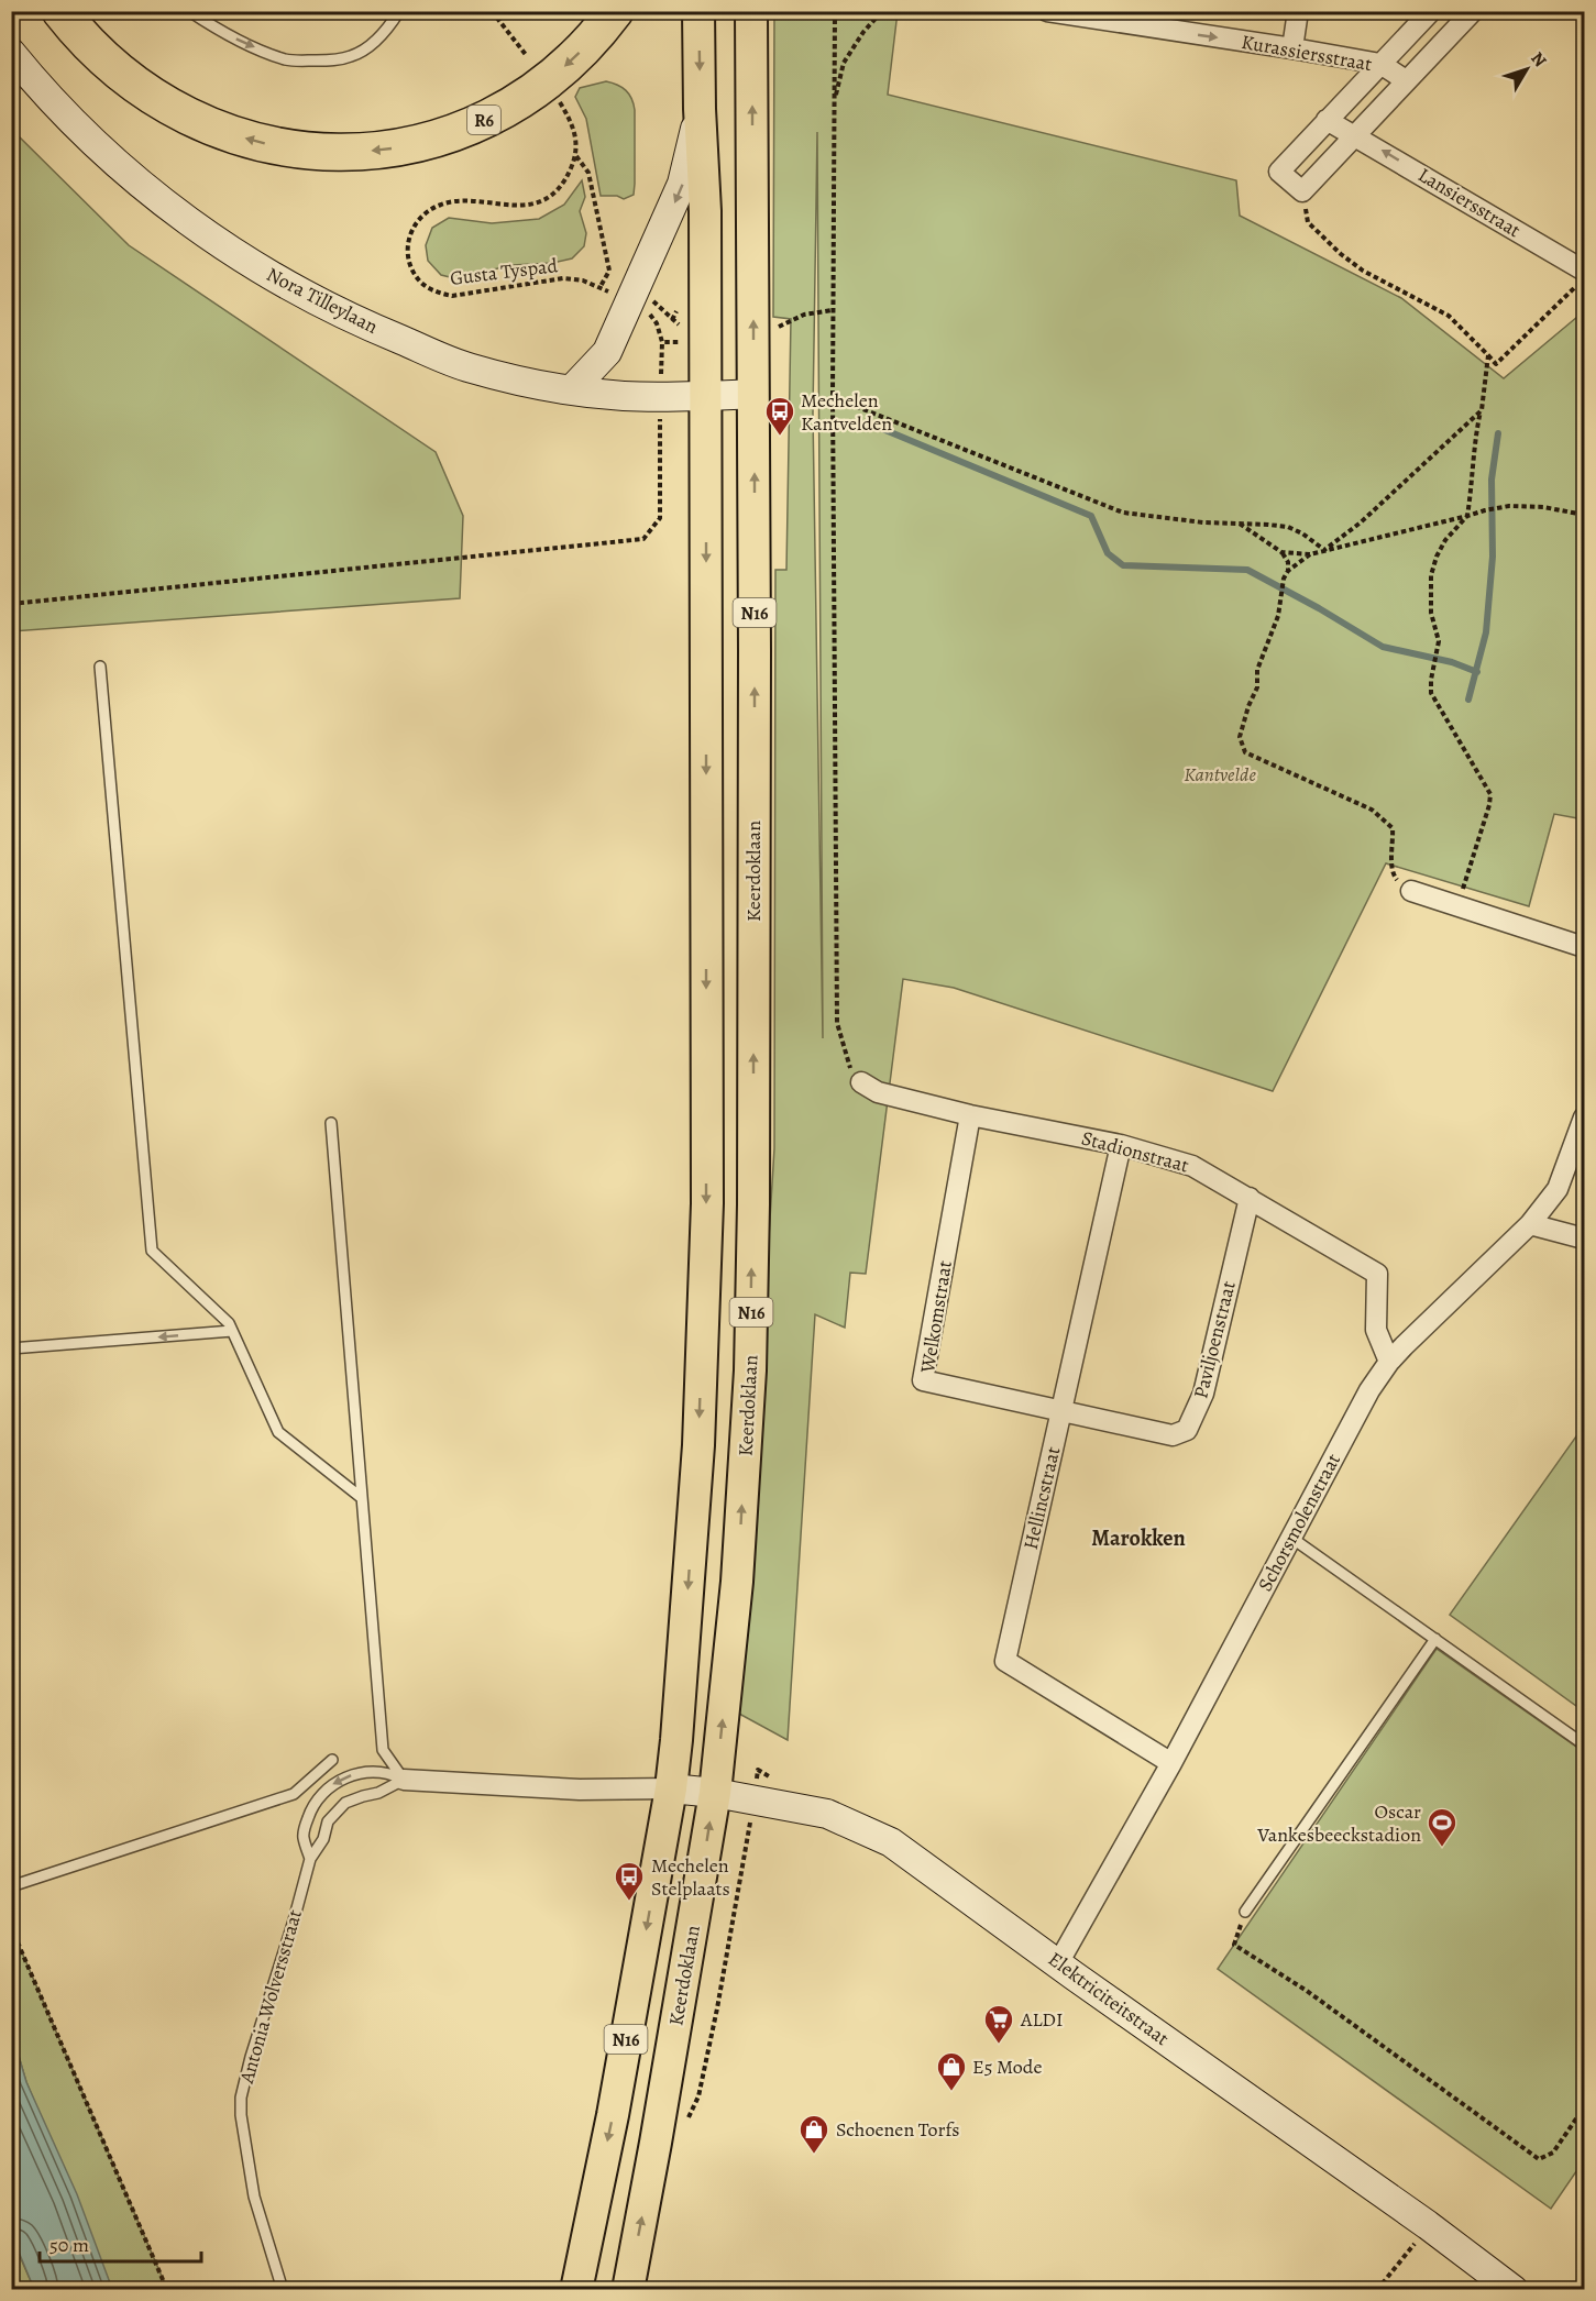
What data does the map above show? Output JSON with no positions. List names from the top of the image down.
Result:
{
  "streets": {
    "highway": ["R6"],
    "main road": ["N16", "Keerdoklaan"],
    "street": [
      "Kurassiersstraat",
      "Lansiersstraat",
      "Nora Tilleylaan",
      "Stadionstraat",
      "Welkomstraat",
      "Paviljoenstraat",
      "Hellincstraat",
      "Schorsmolenstraat",
      "Elektriciteitstraat"
    ],
    "lane": ["Antonia Wolversstraat"],
    "path": ["Gusta Tyspad"]
  },
  "crossings": [
    ["Nora Tilleylaan", "N16"],
    ["Nora Tilleylaan", "Keerdoklaan"],
    ["N16", "Keerdoklaan"],
    ["N16", "Elektriciteitstraat"],
    ["Keerdoklaan", "Elektriciteitstraat"],
    ["Stadionstraat", "Welkomstraat"],
    ["Stadionstraat", "Paviljoenstraat"],
    ["Stadionstraat", "Hellincstraat"],
    ["Stadionstraat", "Schorsmolenstraat"],
    ["Welkomstraat", "Paviljoenstraat"],
    ["Welkomstraat", "Hellincstraat"],
    ["Paviljoenstraat", "Hellincstraat"],
    ["Hellincstraat", "Schorsmolenstraat"],
    ["Schorsmolenstraat", "Elektriciteitstraat"]
  ],
  "one_way": ["Kurassiersstraat", "Lansiersstraat"],
  "districts": ["Marokken"],
  "parks": ["Kantvelde"],
  "places": {
    "bus stop": ["Mechelen Kantvelden", "Mechelen Stelplaats"],
    "sports": ["Oscar Vankesbeeckstadion"],
    "supermarket": ["ALDI"],
    "shop": ["E5 Mode", "Schoenen Torfs"]
  },
  "scale_bar": "50 m",
  "north": "top right"
}
